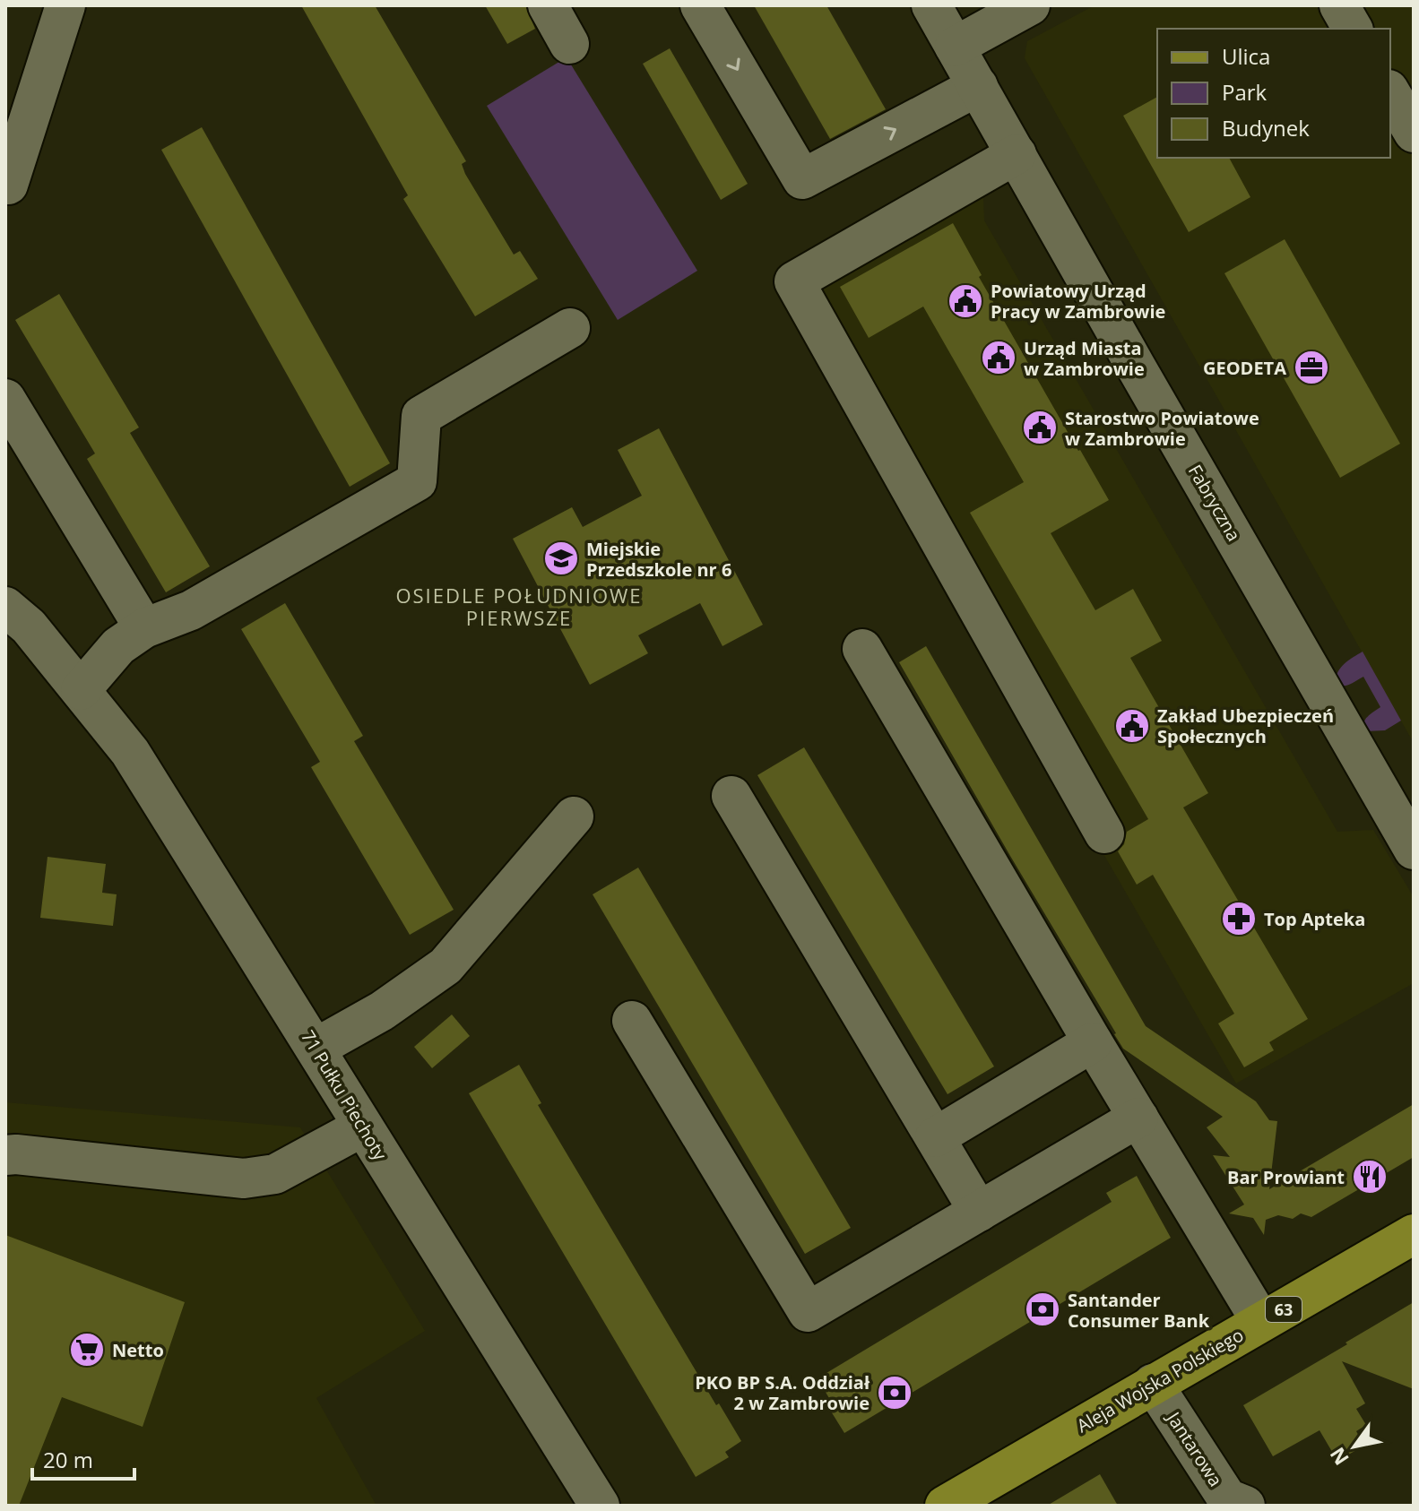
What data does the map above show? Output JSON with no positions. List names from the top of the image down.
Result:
{
  "streets": {
    "main road": ["63", "Aleja Wojska Polskiego"],
    "street": ["Fabryczna", "71 Pułku Piechoty", "Jantarowa"]
  },
  "crossings": [
    ["Aleja Wojska Polskiego", "Jantarowa"]
  ],
  "districts": ["OSIEDLE POŁUDNIOWE PIERWSZE"],
  "places": {
    "public building": [
      "Powiatowy Urząd Pracy w Zambrowie",
      "Urząd Miasta w Zambrowie",
      "Starostwo Powiatowe w Zambrowie",
      "Zakład Ubezpieczeń Społecznych"
    ],
    "office": ["GEODETA"],
    "school or university": ["Miejskie Przedszkole nr 6"],
    "pharmacy": ["Top Apteka"],
    "restaurant": ["Bar Prowiant"],
    "bank": ["Santander Consumer Bank", "PKO BP S.A. Oddział 2 w Zambrowie"],
    "supermarket": ["Netto"]
  },
  "legend": ["Ulica", "Park", "Budynek"],
  "scale_bar": "20 m",
  "north": "bottom left"
}
